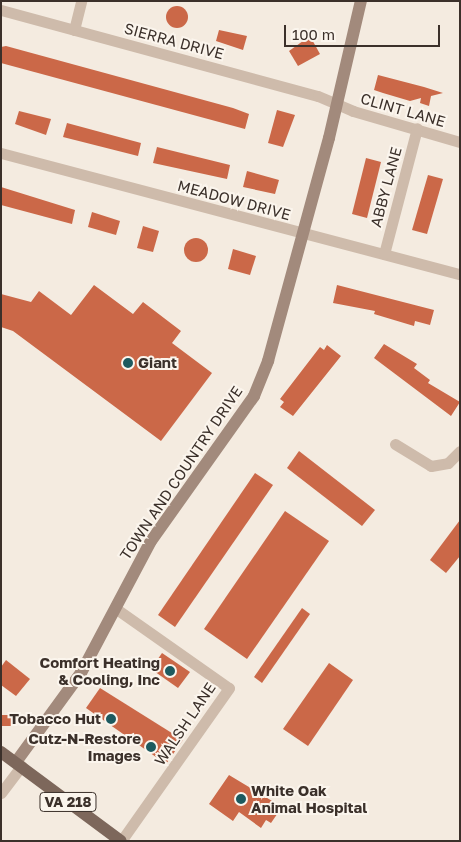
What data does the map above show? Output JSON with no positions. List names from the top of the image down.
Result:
{
  "streets": {
    "main road": ["VA 218"],
    "street": [
      "SIERRA DRIVE",
      "CLINT LANE",
      "ABBY LANE",
      "MEADOW DRIVE",
      "TOWN AND COUNTRY DRIVE",
      "WALSH LANE"
    ]
  },
  "crossings": [
    ["SIERRA DRIVE", "CLINT LANE"],
    ["SIERRA DRIVE", "TOWN AND COUNTRY DRIVE"],
    ["CLINT LANE", "ABBY LANE"],
    ["CLINT LANE", "TOWN AND COUNTRY DRIVE"],
    ["ABBY LANE", "MEADOW DRIVE"],
    ["MEADOW DRIVE", "TOWN AND COUNTRY DRIVE"],
    ["TOWN AND COUNTRY DRIVE", "WALSH LANE"],
    ["TOWN AND COUNTRY DRIVE", "VA 218"],
    ["WALSH LANE", "VA 218"]
  ],
  "places": [
    "Giant",
    "Comfort Heating & Cooling, Inc",
    "Tobacco Hut",
    "Cutz-N-Restore Images",
    "White Oak Animal Hospital"
  ],
  "scale_bar": "100 m"
}
